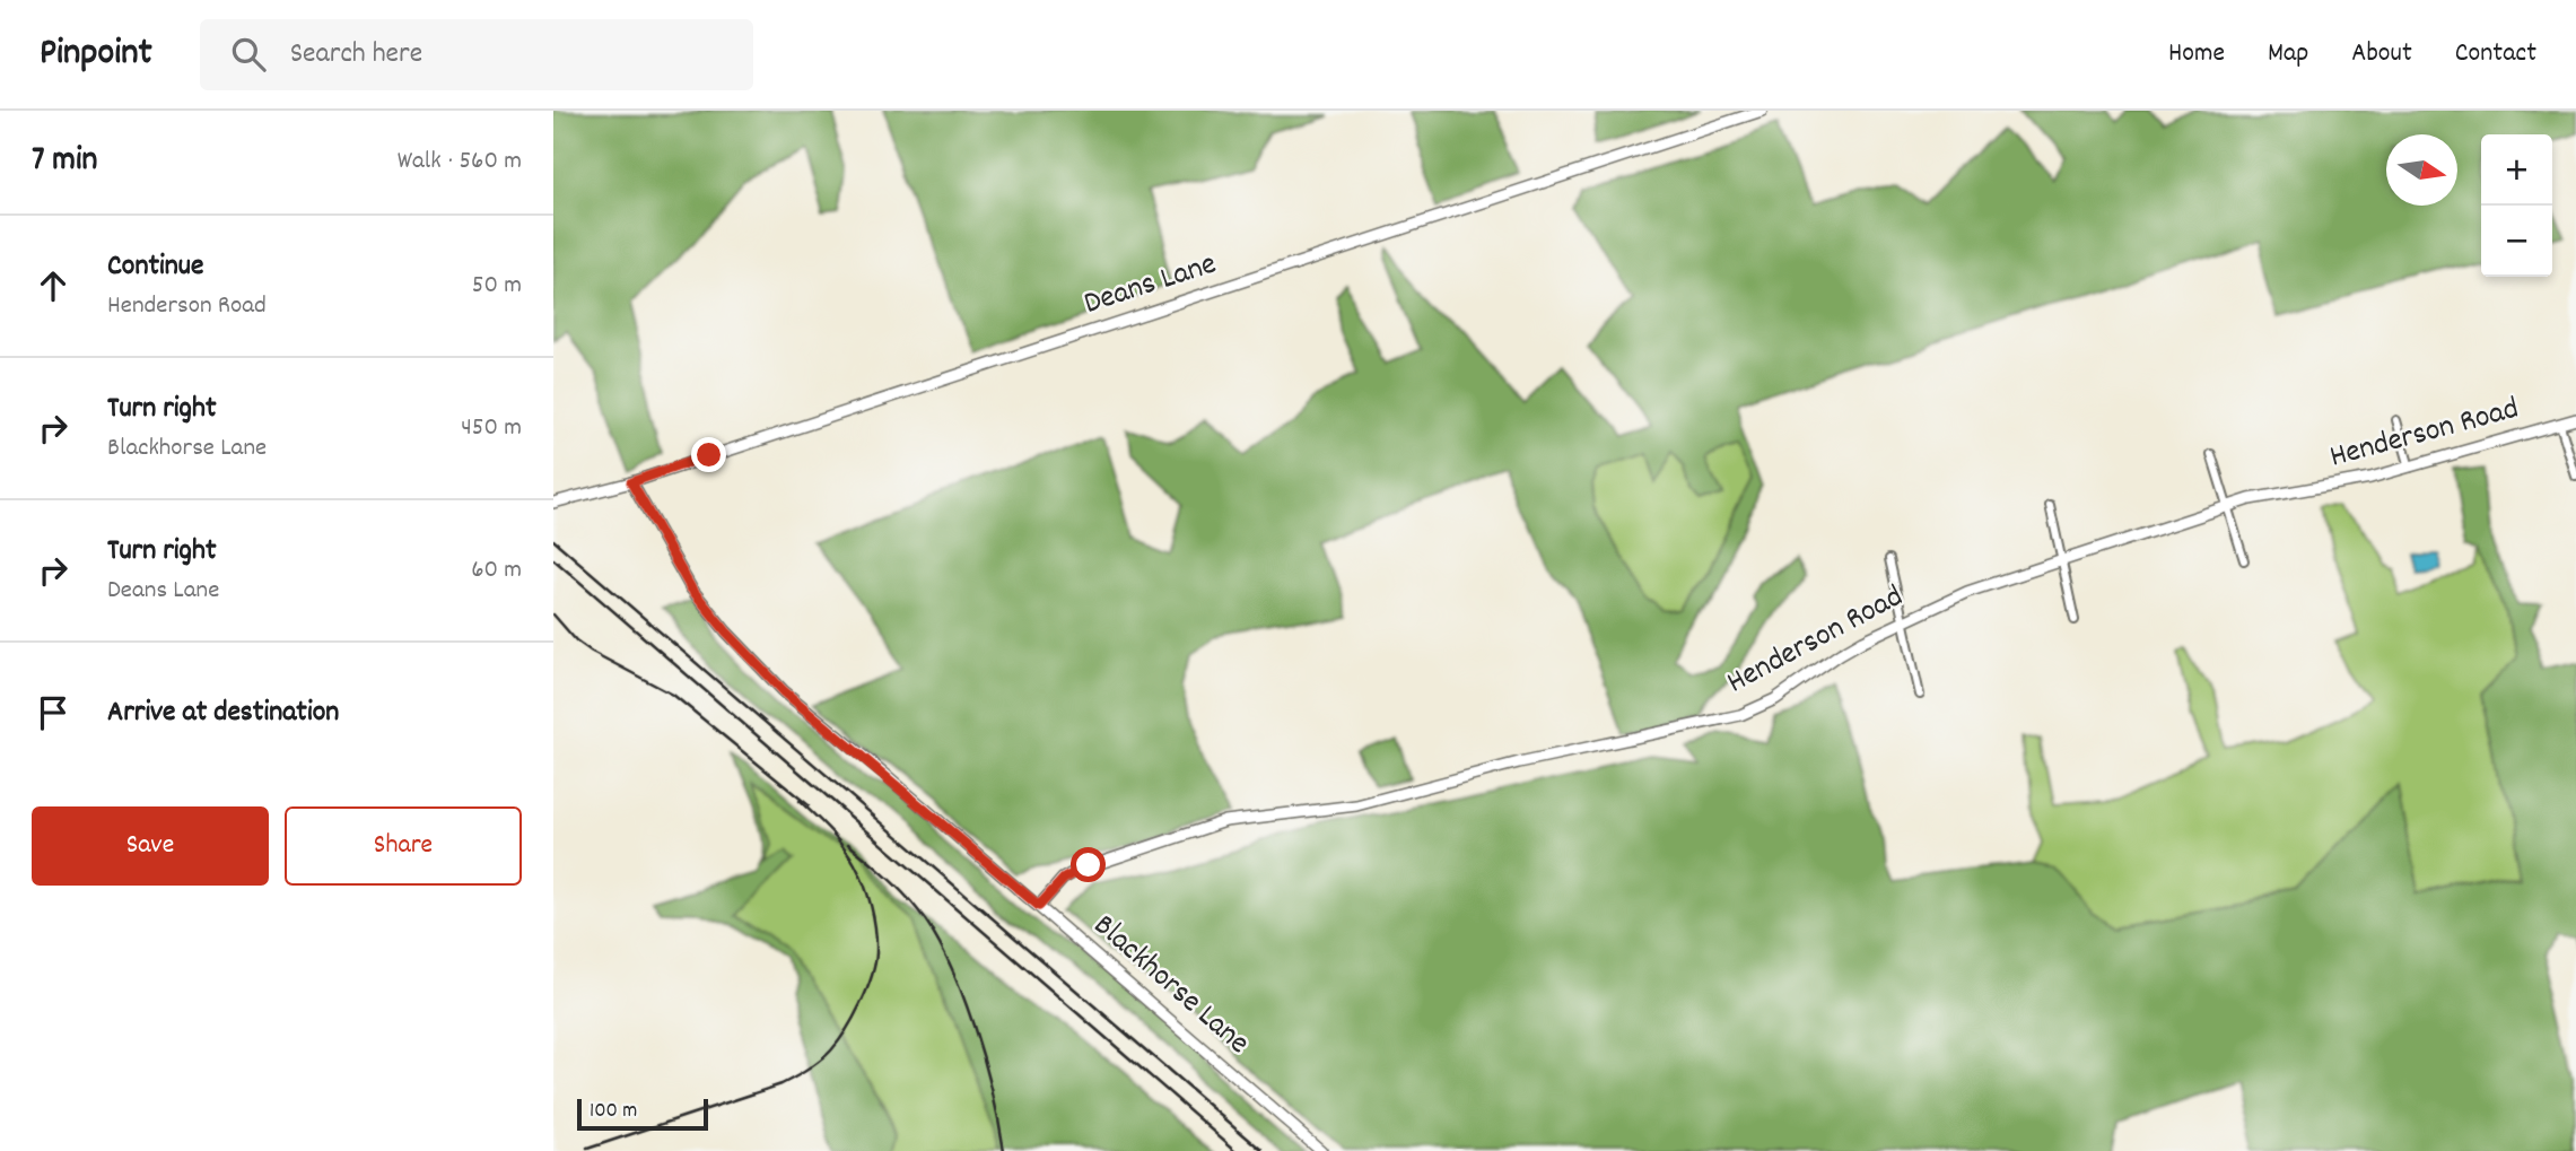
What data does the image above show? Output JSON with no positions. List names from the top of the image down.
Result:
{
  "streets": {
    "street": ["Deans Lane", "Henderson Road", "Blackhorse Lane"]
  },
  "crossings": [
    ["Deans Lane", "Blackhorse Lane"],
    ["Henderson Road", "Blackhorse Lane"]
  ],
  "scale_bar": "100 m",
  "north": "right",
  "page": {
    "header": "Pinpoint",
    "search": "Search here",
    "nav": [
      "Home",
      "Map",
      "About",
      "Contact"
    ],
    "heading": ["7 min", "Walk · 560 m"],
    "map_buttons": ["+", "−"],
    "list": [
      ["Continue", "Henderson Road", "50 m"],
      ["Turn right", "Blackhorse Lane", "450 m"],
      ["Turn right", "Deans Lane", "60 m"],
      "Arrive at destination"
    ],
    "buttons": ["Save", "Share"],
    "scale": "100 m"
  }
}
